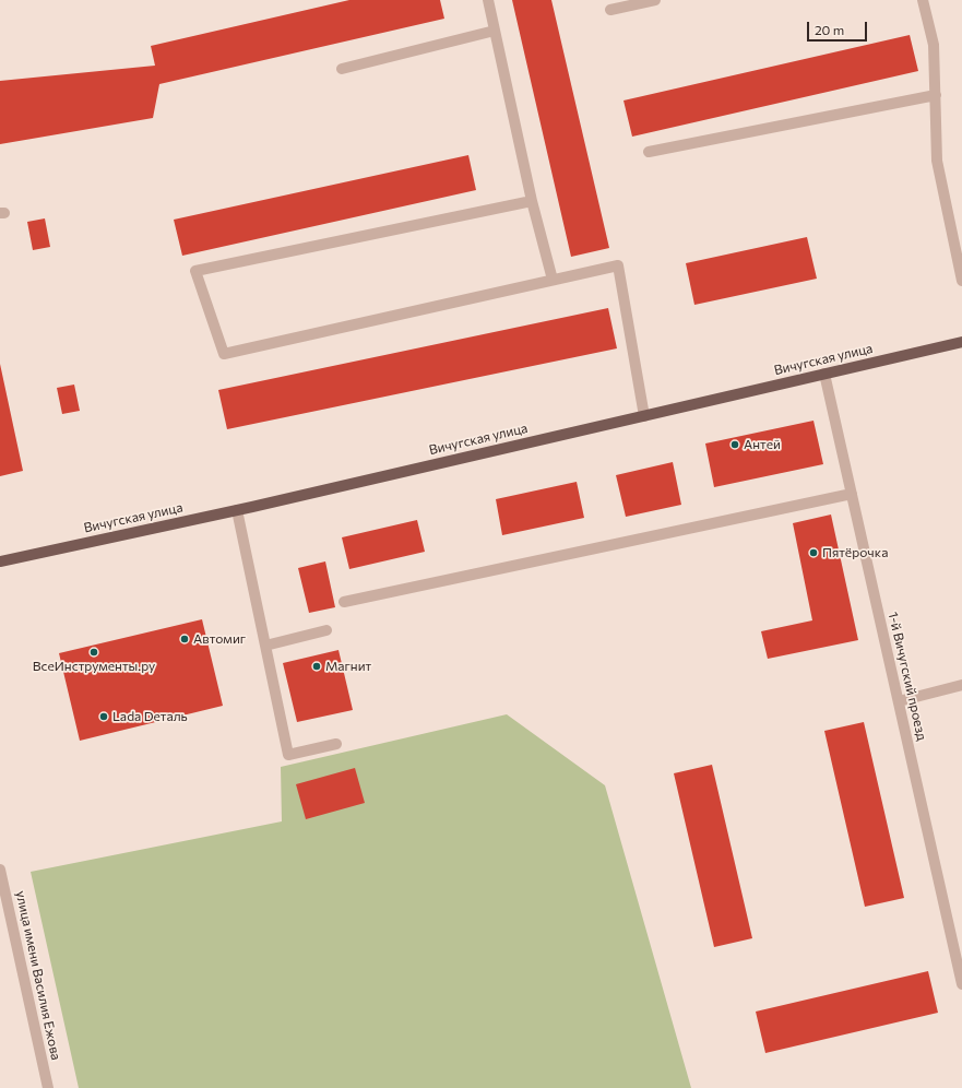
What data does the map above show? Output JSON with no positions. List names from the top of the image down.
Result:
{
  "streets": {
    "main road": ["Вичугская улица"],
    "street": ["1-й Вичугский проезд", "улица имени Василия Ежова"]
  },
  "crossings": [
    ["Вичугская улица", "1-й Вичугский проезд"]
  ],
  "places": [
    "Антей",
    "Пятёрочка",
    "Автомиг",
    "ВсеИнструменты.ру",
    "Магнит",
    "Lada Dеталь"
  ],
  "scale_bar": "20 m"
}
